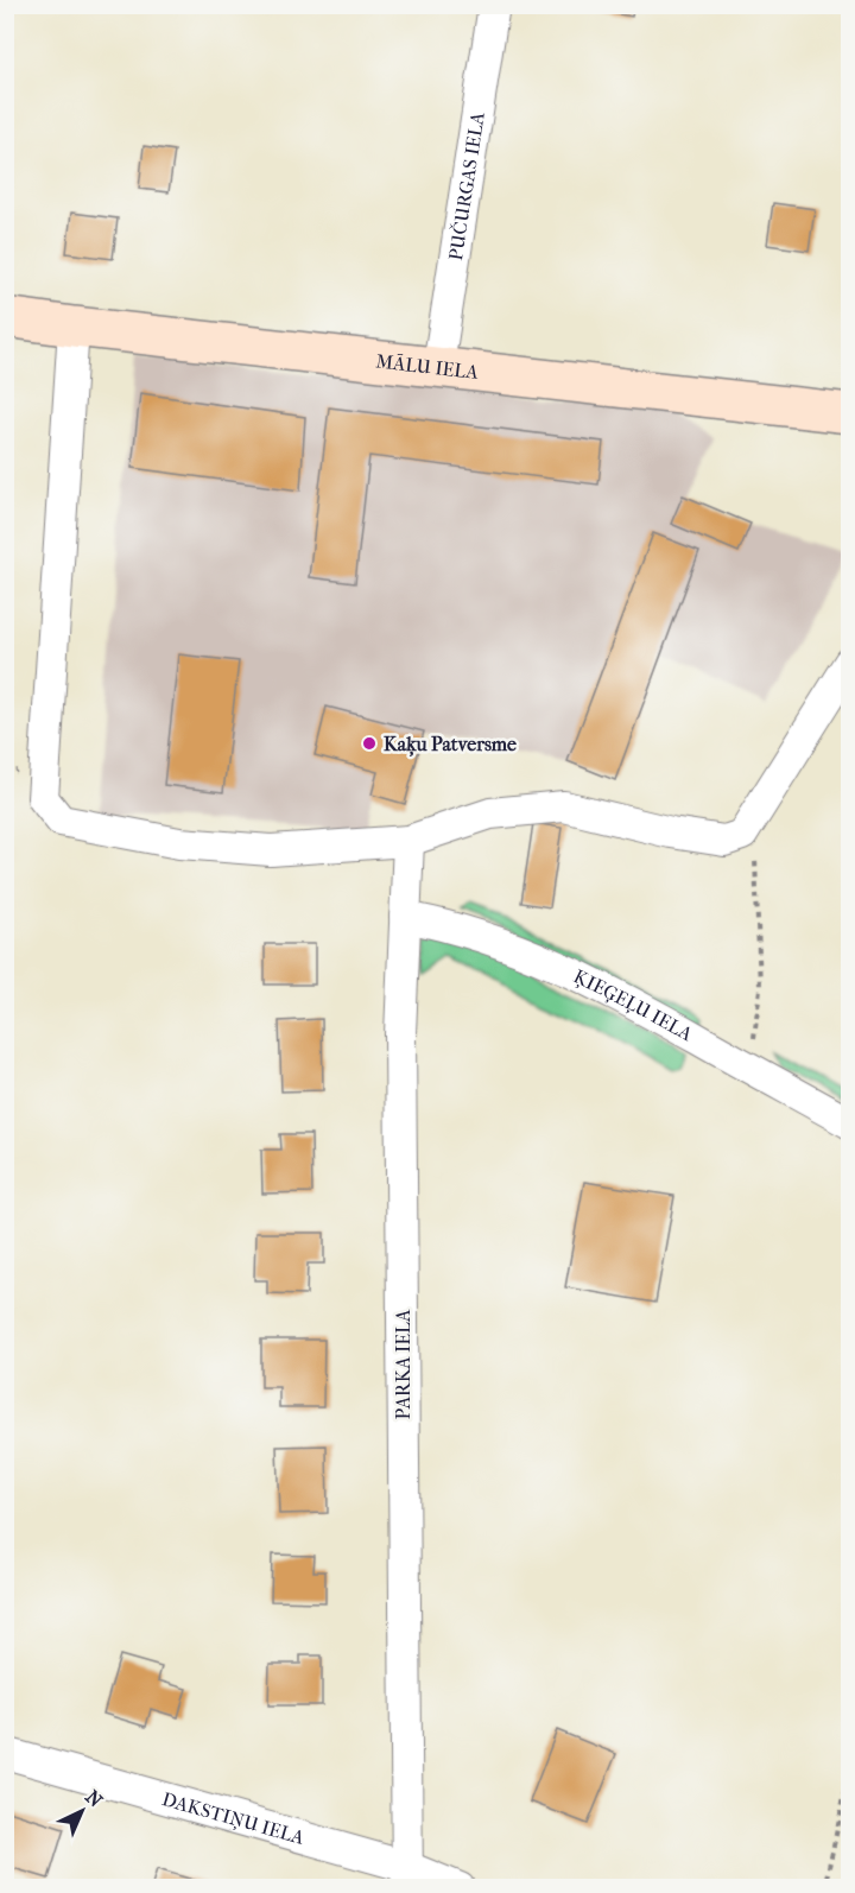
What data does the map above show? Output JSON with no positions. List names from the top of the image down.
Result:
{
  "streets": {
    "street": [
      "PUČURGAS IELA",
      "MĀLU IELA",
      "ĶIEĢEĻU IELA",
      "PARKA IELA",
      "DAKSTIŅU IELA"
    ]
  },
  "crossings": [
    ["PUČURGAS IELA", "MĀLU IELA"],
    ["ĶIEĢEĻU IELA", "PARKA IELA"],
    ["PARKA IELA", "DAKSTIŅU IELA"]
  ],
  "places": ["Kaķu Patversme"],
  "north": "top right"
}
